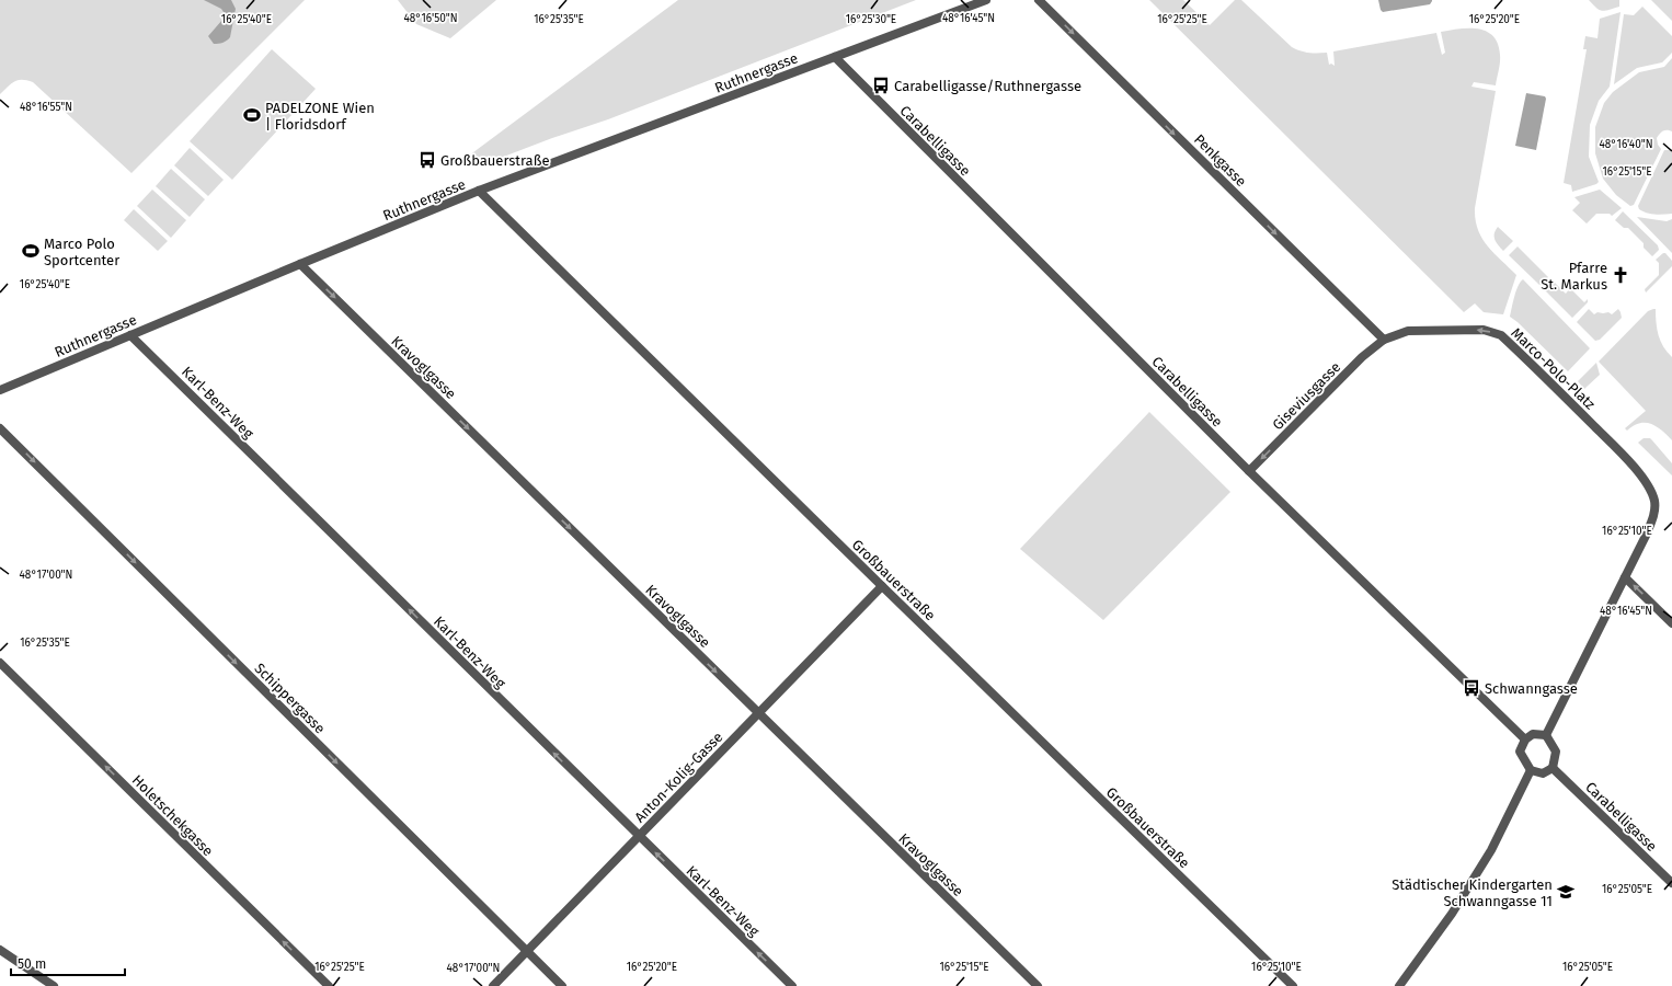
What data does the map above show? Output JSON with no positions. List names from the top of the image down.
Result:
{
  "streets": {
    "street": [
      "Ruthnergasse",
      "Carabelligasse",
      "Penkgasse",
      "Kravoglgasse",
      "Marco-Polo-Platz",
      "Giseviusgasse",
      "Karl-Benz-Weg",
      "Großbauerstraße",
      "Schippergasse",
      "Anton-Kolig-Gasse",
      "Holetschekgasse"
    ]
  },
  "crossings": [
    ["Ruthnergasse", "Carabelligasse"],
    ["Ruthnergasse", "Kravoglgasse"],
    ["Ruthnergasse", "Karl-Benz-Weg"],
    ["Ruthnergasse", "Großbauerstraße"],
    ["Carabelligasse", "Giseviusgasse"],
    ["Penkgasse", "Marco-Polo-Platz"],
    ["Penkgasse", "Giseviusgasse"],
    ["Kravoglgasse", "Anton-Kolig-Gasse"],
    ["Marco-Polo-Platz", "Giseviusgasse"],
    ["Karl-Benz-Weg", "Anton-Kolig-Gasse"],
    ["Großbauerstraße", "Anton-Kolig-Gasse"],
    ["Schippergasse", "Anton-Kolig-Gasse"]
  ],
  "one_way": [
    "Penkgasse",
    "Kravoglgasse",
    "Giseviusgasse",
    "Karl-Benz-Weg",
    "Schippergasse",
    "Holetschekgasse"
  ],
  "places": {
    "bus stop": ["Carabelligasse/Ruthnergasse", "Großbauerstraße", "Schwanngasse"],
    "sports": ["PADELZONE Wien | Floridsdorf", "Marco Polo Sportcenter"],
    "church": ["Pfarre St. Markus"],
    "school or university": ["Städtischer Kindergarten Schwanngasse 11"]
  },
  "scale_bar": "50 m",
  "coordinates": [
    "48°16'50\"N",
    "48°16'45\"N",
    "16°25'40\"E",
    "16°25'35\"E",
    "16°25'30\"E",
    "16°25'25\"E",
    "16°25'20\"E",
    "48°16'55\"N",
    "48°16'40\"N",
    "16°25'15\"E",
    "16°25'10\"E",
    "48°17'00\"N",
    "16°25'05\"E"
  ]
}
